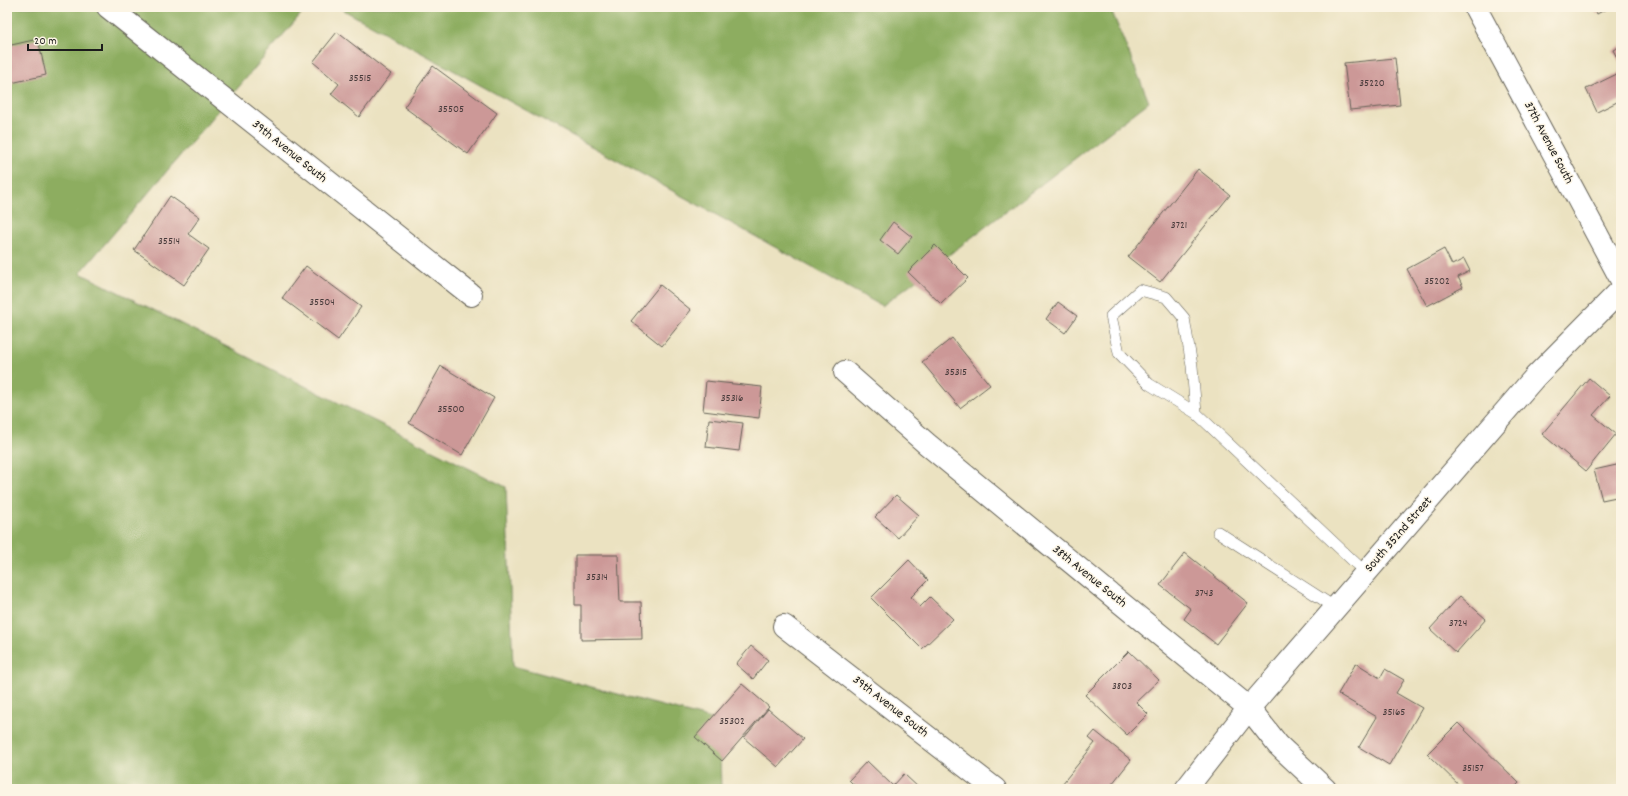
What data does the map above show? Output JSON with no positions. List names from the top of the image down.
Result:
{
  "streets": {
    "street": [
      "37th Avenue South",
      "39th Avenue South",
      "South 352nd Street",
      "38th Avenue South"
    ]
  },
  "crossings": [
    ["South 352nd Street", "38th Avenue South"]
  ],
  "house_numbers": [
    "35515",
    "35220",
    "35505",
    "3721",
    "35514",
    "35202",
    "35504",
    "35315",
    "35316",
    "35500",
    "35314",
    "3743",
    "3724",
    "3803",
    "35165",
    "35302",
    "35157"
  ],
  "scale_bar": "20 m"
}
